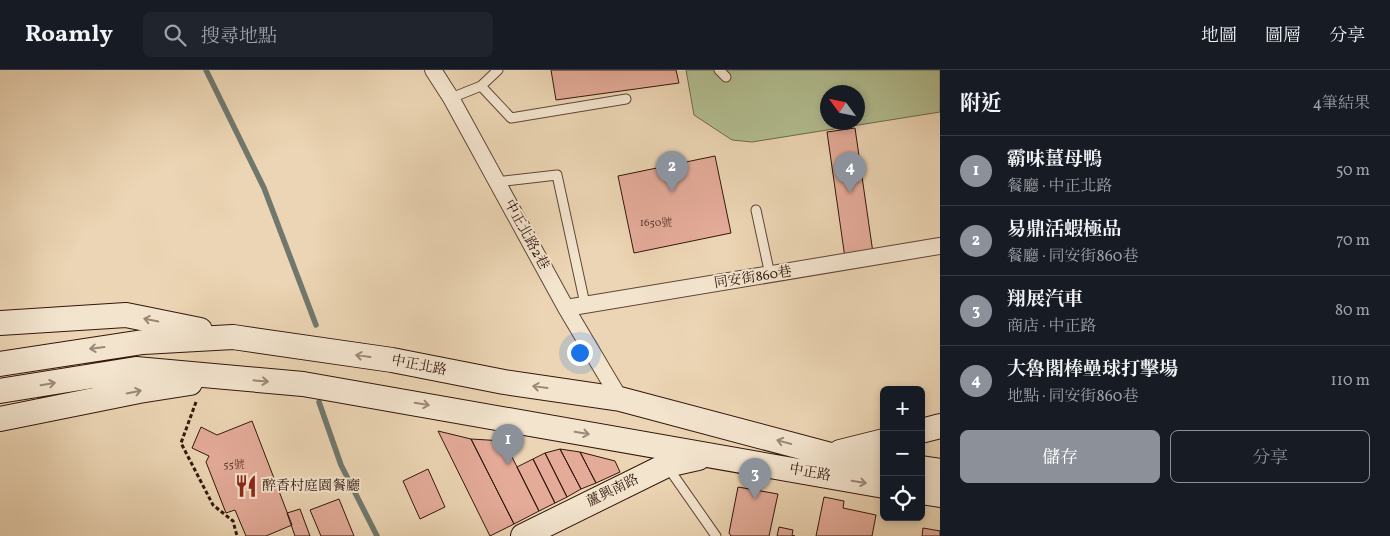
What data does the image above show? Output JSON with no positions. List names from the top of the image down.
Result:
{
  "streets": {
    "street": [
      "中正北路2巷",
      "同安街860巷",
      "中正北路",
      "中正路",
      "蘆興南路"
    ]
  },
  "crossings": [
    ["中正北路2巷", "同安街860巷"],
    ["中正北路2巷", "中正北路"],
    ["中正北路", "中正路"],
    ["中正路", "蘆興南路"]
  ],
  "places": {
    "restaurant": ["醉香村庭園餐廳"]
  },
  "house_numbers": ["1650號", "55號"],
  "north": "top left",
  "page": {
    "header": "Roamly",
    "search": "搜尋地點",
    "nav": ["地圖", "圖層", "分享"],
    "heading": ["附近", "4筆結果"],
    "list": [
      {
        "mark": "1",
        "name": "霸味薑母鴨",
        "note": "餐廳 · 中正北路",
        "value": "50 m"
      },
      {
        "mark": "2",
        "name": "易鼎活蝦極品",
        "note": "餐廳 · 同安街860巷",
        "value": "70 m"
      },
      {
        "mark": "3",
        "name": "翔展汽車",
        "note": "商店 · 中正路",
        "value": "80 m"
      },
      {
        "mark": "4",
        "name": "大魯閣棒壘球打擊場",
        "note": "地點 · 同安街860巷",
        "value": "110 m"
      }
    ],
    "pins": [
      "2",
      "4",
      "1",
      "3"
    ],
    "map_buttons": ["+", "−"],
    "buttons": ["儲存", "分享"]
  }
}
